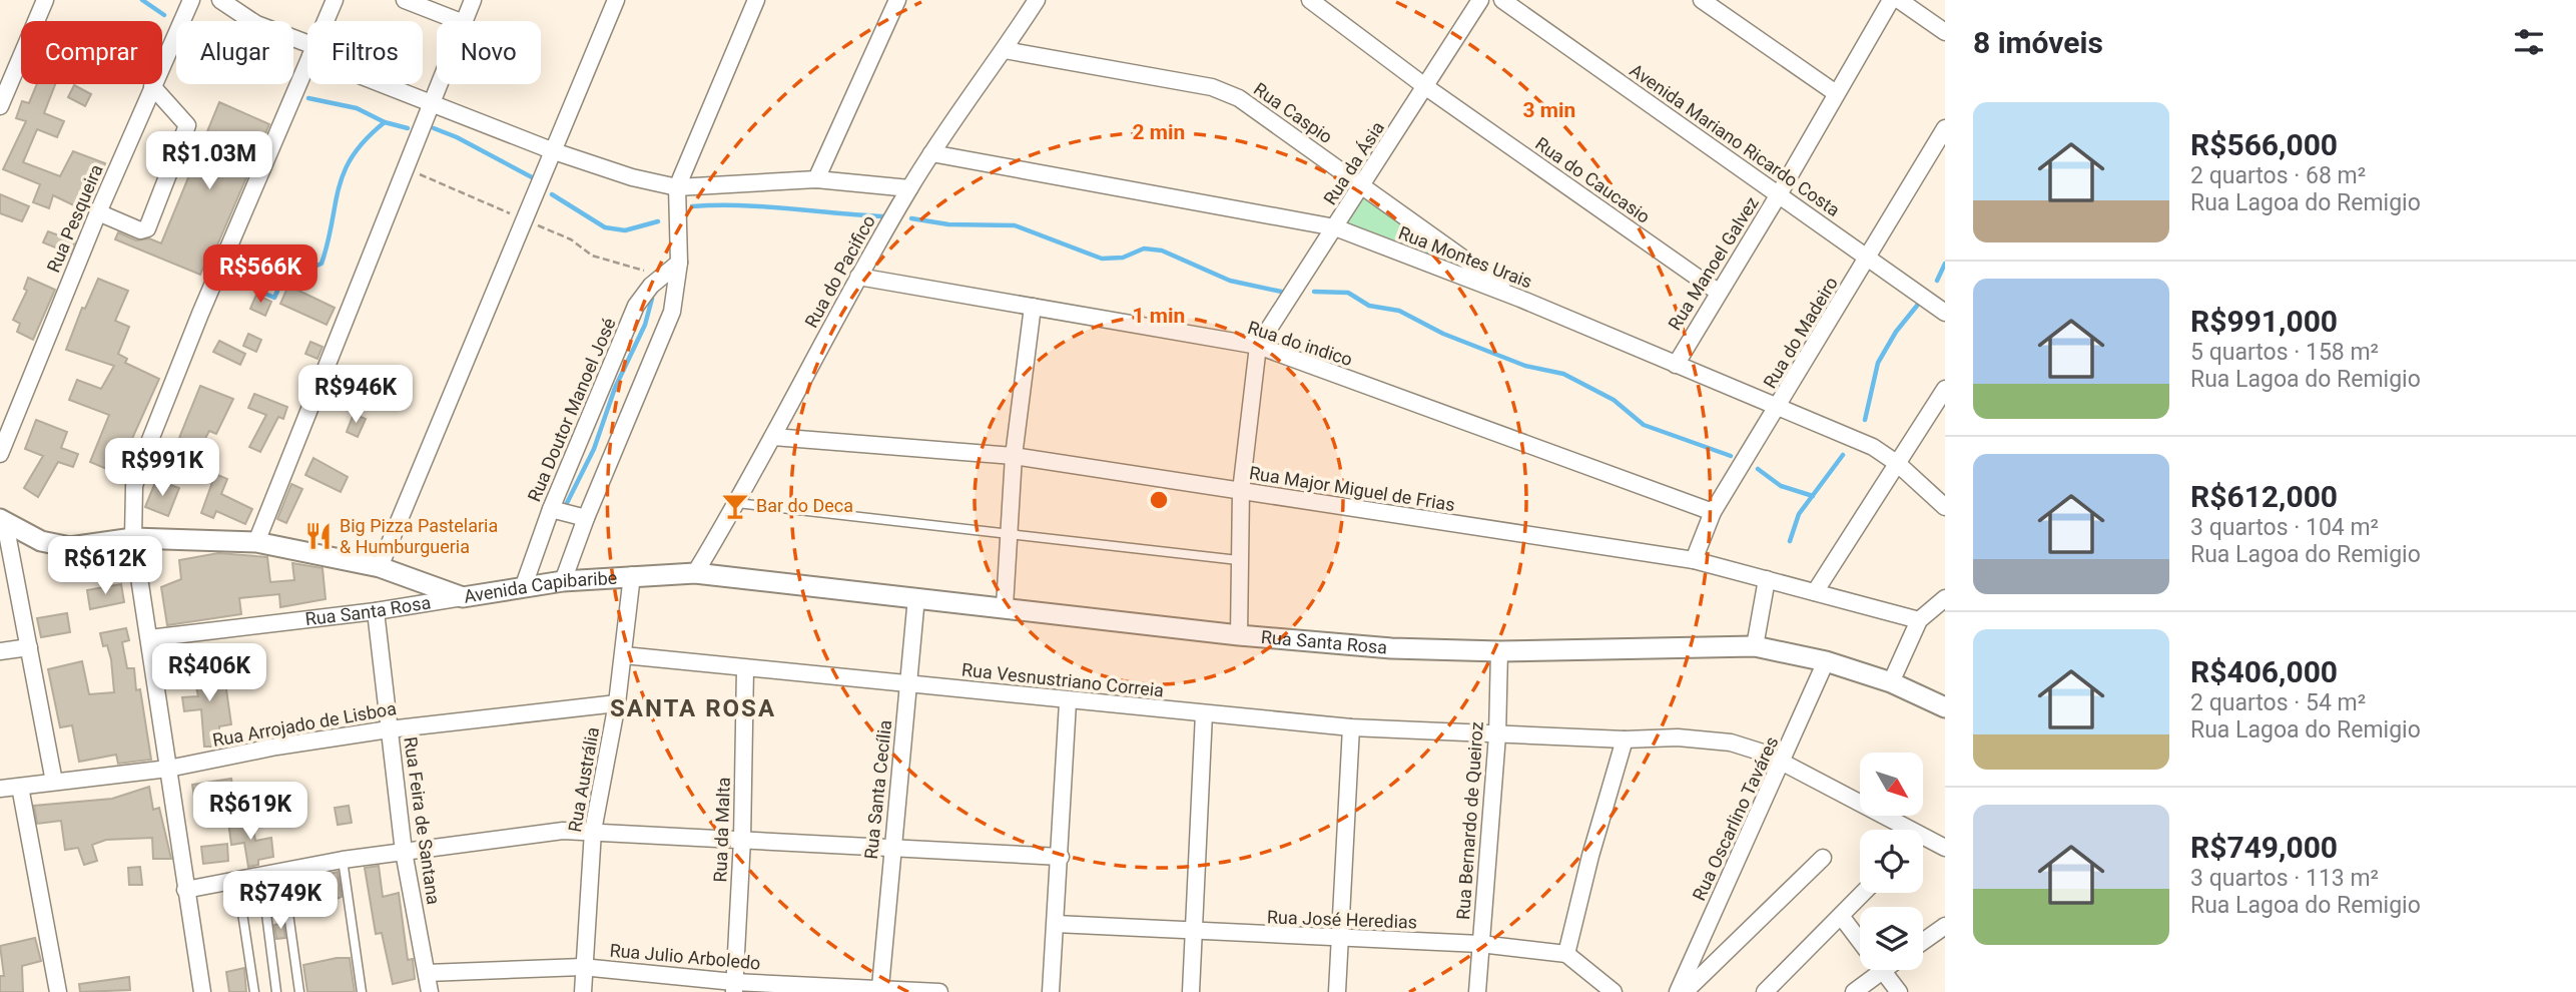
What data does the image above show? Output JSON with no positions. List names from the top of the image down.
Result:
{
  "streets": {
    "street": [
      "Rua Caspio",
      "Avenida Mariano Ricardo Costa",
      "Rua da Ásia",
      "Rua do Caucasio",
      "Rua Pesqueira",
      "Rua Montes Urais",
      "Rua Manoel Galvez",
      "Rua do Pacifico",
      "Rua do Madeiro",
      "Rua do indico",
      "Rua Doutor Manoel José",
      "Rua Major Miguel de Frias",
      "Avenida Capibaribe",
      "Rua Santa Rosa",
      "Rua Vesnustriano Correia",
      "Rua Arrojado de Lisboa",
      "Rua Austrália",
      "Rua Santa Cecília",
      "Rua Oscarlino Taváres",
      "Rua Feira de Santana",
      "Rua Bernardo de Queiroz",
      "Rua da Malta",
      "Rua José Heredias",
      "Rua Julio Arboledo"
    ]
  },
  "crossings": [
    ["Rua Caspio", "Rua da Ásia"],
    ["Rua Caspio", "Rua Montes Urais"],
    ["Rua Caspio", "Rua do Pacifico"],
    ["Avenida Mariano Ricardo Costa", "Rua Manoel Galvez"],
    ["Avenida Mariano Ricardo Costa", "Rua do Madeiro"],
    ["Rua da Ásia", "Rua do Caucasio"],
    ["Rua da Ásia", "Rua Montes Urais"],
    ["Rua da Ásia", "Rua do indico"],
    ["Rua do Caucasio", "Rua Manoel Galvez"],
    ["Rua Montes Urais", "Rua Manoel Galvez"],
    ["Rua Montes Urais", "Rua do Pacifico"],
    ["Rua Montes Urais", "Rua do Madeiro"],
    ["Rua do Pacifico", "Rua do indico"],
    ["Rua do Pacifico", "Rua Major Miguel de Frias"],
    ["Rua do Pacifico", "Avenida Capibaribe"],
    ["Rua do Pacifico", "Rua Santa Rosa"],
    ["Rua do Madeiro", "Rua do indico"],
    ["Rua do Madeiro", "Rua Major Miguel de Frias"],
    ["Rua Doutor Manoel José", "Avenida Capibaribe"],
    ["Avenida Capibaribe", "Rua Santa Rosa"],
    ["Avenida Capibaribe", "Rua Austrália"],
    ["Rua Santa Rosa", "Rua Santa Cecília"],
    ["Rua Santa Rosa", "Rua Oscarlino Taváres"],
    ["Rua Santa Rosa", "Rua Feira de Santana"],
    ["Rua Santa Rosa", "Rua Bernardo de Queiroz"],
    ["Rua Vesnustriano Correia", "Rua Austrália"],
    ["Rua Vesnustriano Correia", "Rua Santa Cecília"],
    ["Rua Vesnustriano Correia", "Rua Oscarlino Taváres"],
    ["Rua Vesnustriano Correia", "Rua Bernardo de Queiroz"],
    ["Rua Vesnustriano Correia", "Rua da Malta"],
    ["Rua Arrojado de Lisboa", "Rua Austrália"],
    ["Rua Arrojado de Lisboa", "Rua Feira de Santana"],
    ["Rua Austrália", "Rua Julio Arboledo"],
    ["Rua Santa Cecília", "Rua Julio Arboledo"],
    ["Rua Feira de Santana", "Rua Julio Arboledo"],
    ["Rua Bernardo de Queiroz", "Rua José Heredias"],
    ["Rua da Malta", "Rua Julio Arboledo"]
  ],
  "districts": ["SANTA ROSA"],
  "places": {
    "bar": ["Bar do Deca"],
    "restaurant": ["Big Pizza Pastelaria & Humburgueria"]
  },
  "north": "bottom right",
  "page": {
    "heading": "8 imóveis",
    "chip": [
      "Comprar",
      "Alugar",
      "Filtros",
      "Novo"
    ],
    "list": [
      {
        "name": "R$566,000",
        "note": "2 quartos · 68 m² · Rua Lagoa do Remigio"
      },
      {
        "name": "R$991,000",
        "note": "5 quartos · 158 m² · Rua Lagoa do Remigio"
      },
      {
        "name": "R$612,000",
        "note": "3 quartos · 104 m² · Rua Lagoa do Remigio"
      },
      {
        "name": "R$406,000",
        "note": "2 quartos · 54 m² · Rua Lagoa do Remigio"
      },
      {
        "name": "R$749,000",
        "note": "3 quartos · 113 m² · Rua Lagoa do Remigio"
      }
    ],
    "price": [
      "R$1.03M",
      "R$566K",
      "R$946K",
      "R$991K",
      "R$612K",
      "R$406K",
      "R$619K",
      "R$749K"
    ]
  },
  "rings": ["3 min", "2 min", "1 min"]
}
